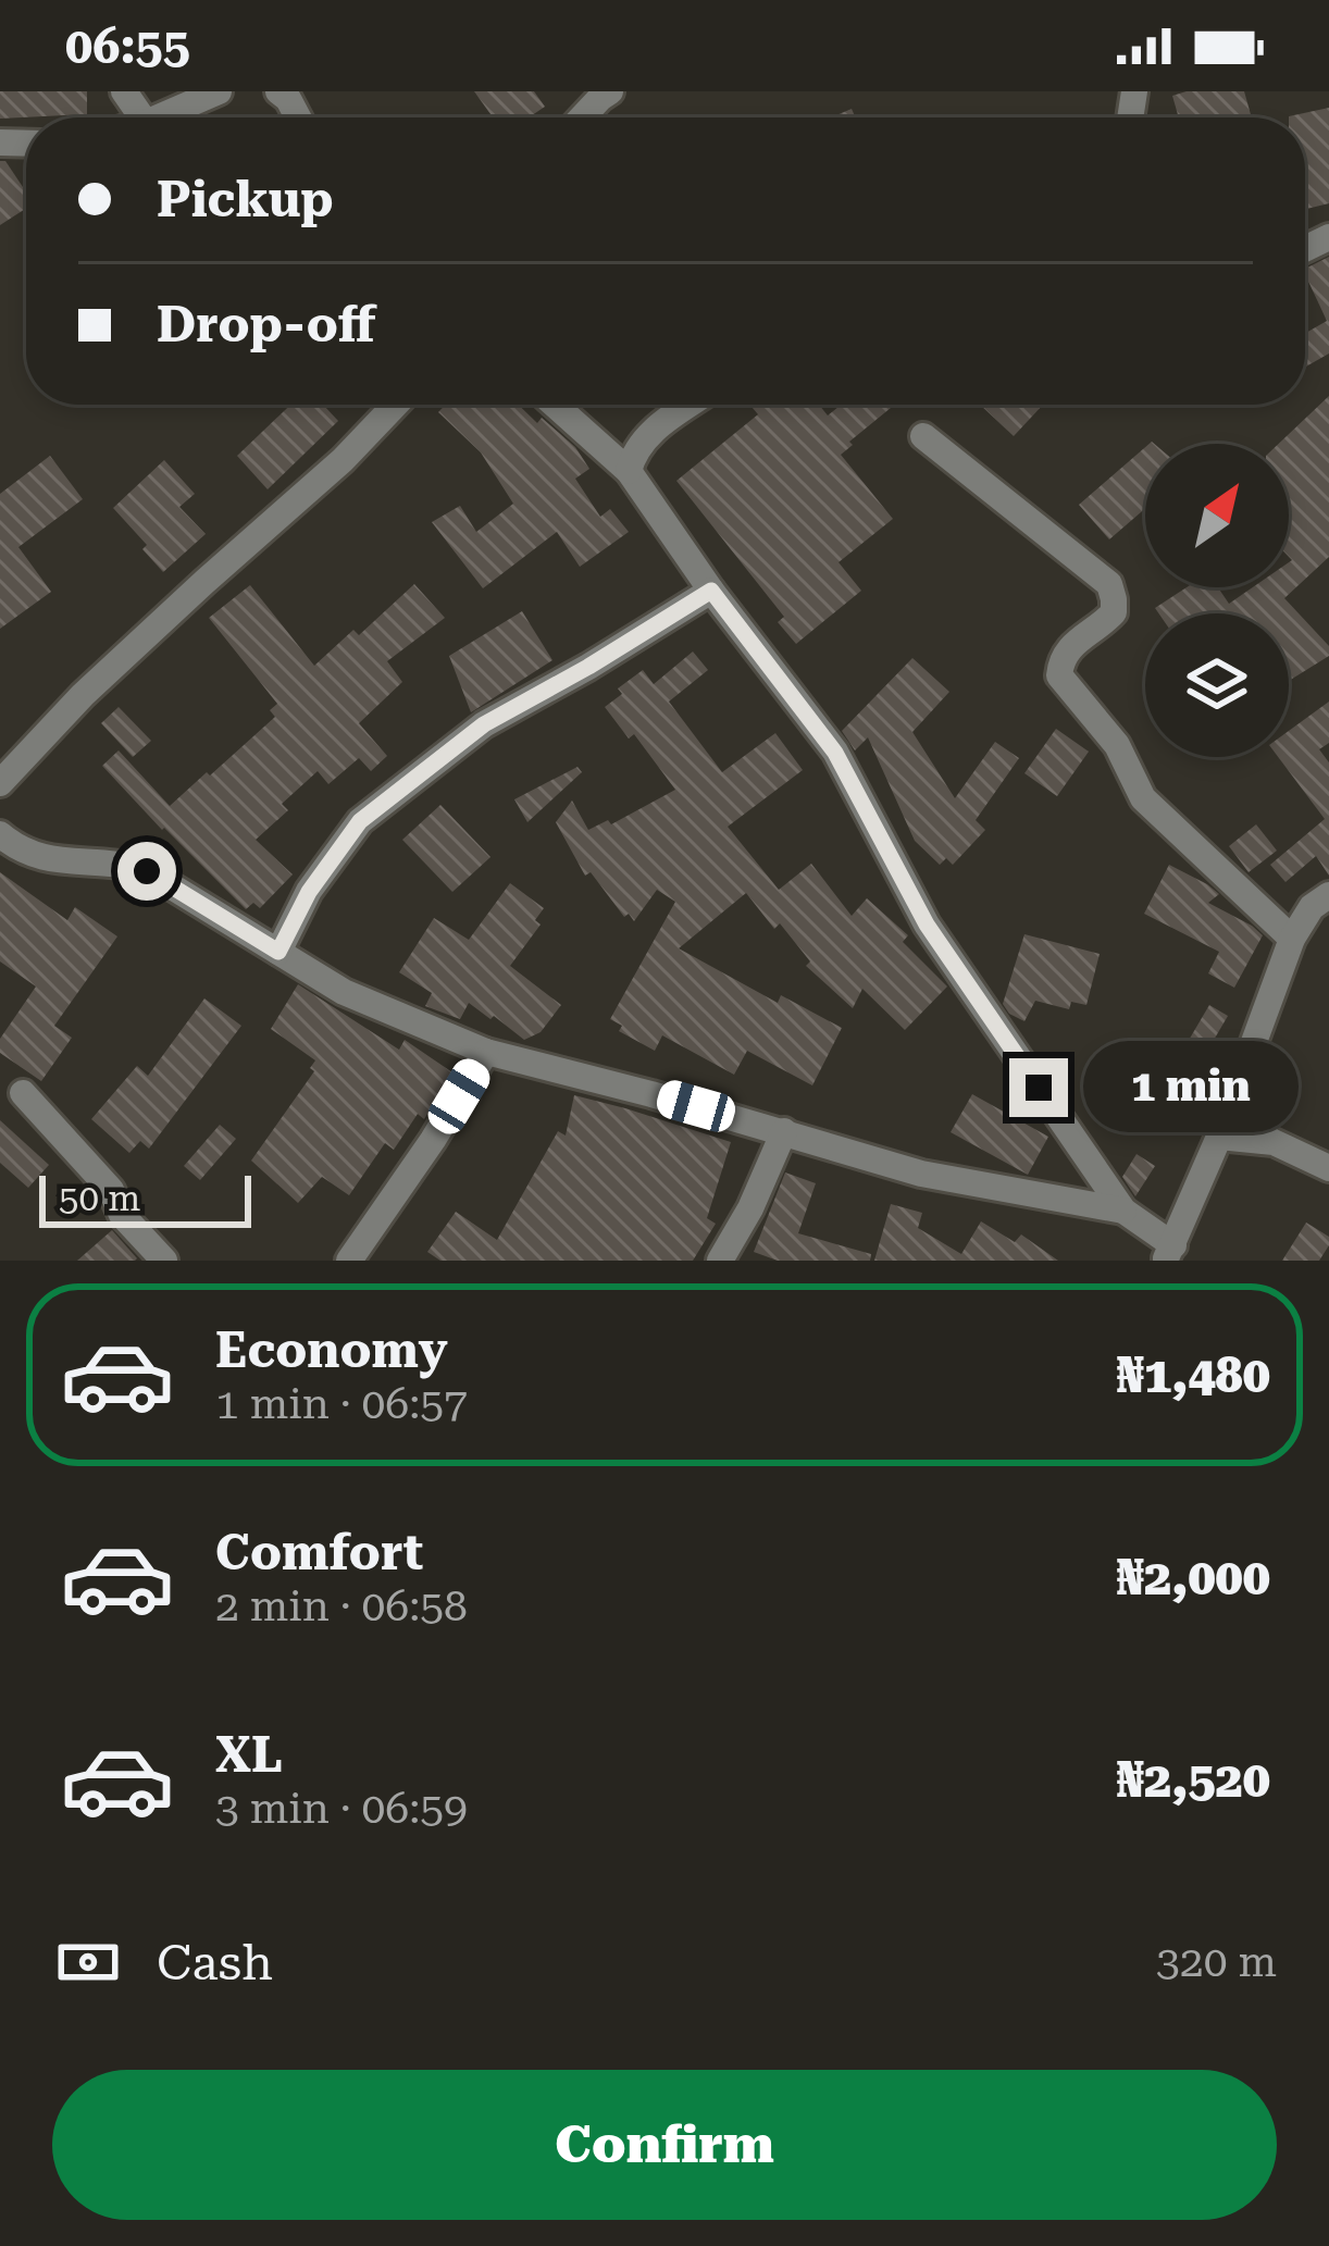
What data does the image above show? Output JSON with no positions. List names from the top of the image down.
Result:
{
  "scale_bar": "50 m",
  "north": "top right",
  "page": {
    "status": "06:55",
    "banner": ["Pickup", "Drop-off"],
    "bubble": "1 min",
    "scale": "50 m",
    "list": [
      {
        "name": "Economy",
        "note": "1 min · 06:57",
        "value": "₦1,480"
      },
      {
        "name": "Comfort",
        "note": "2 min · 06:58",
        "value": "₦2,000"
      },
      {
        "name": "XL",
        "note": "3 min · 06:59",
        "value": "₦2,520"
      }
    ],
    "pay": ["Cash", "320 m"],
    "buttons": "Confirm"
  }
}
